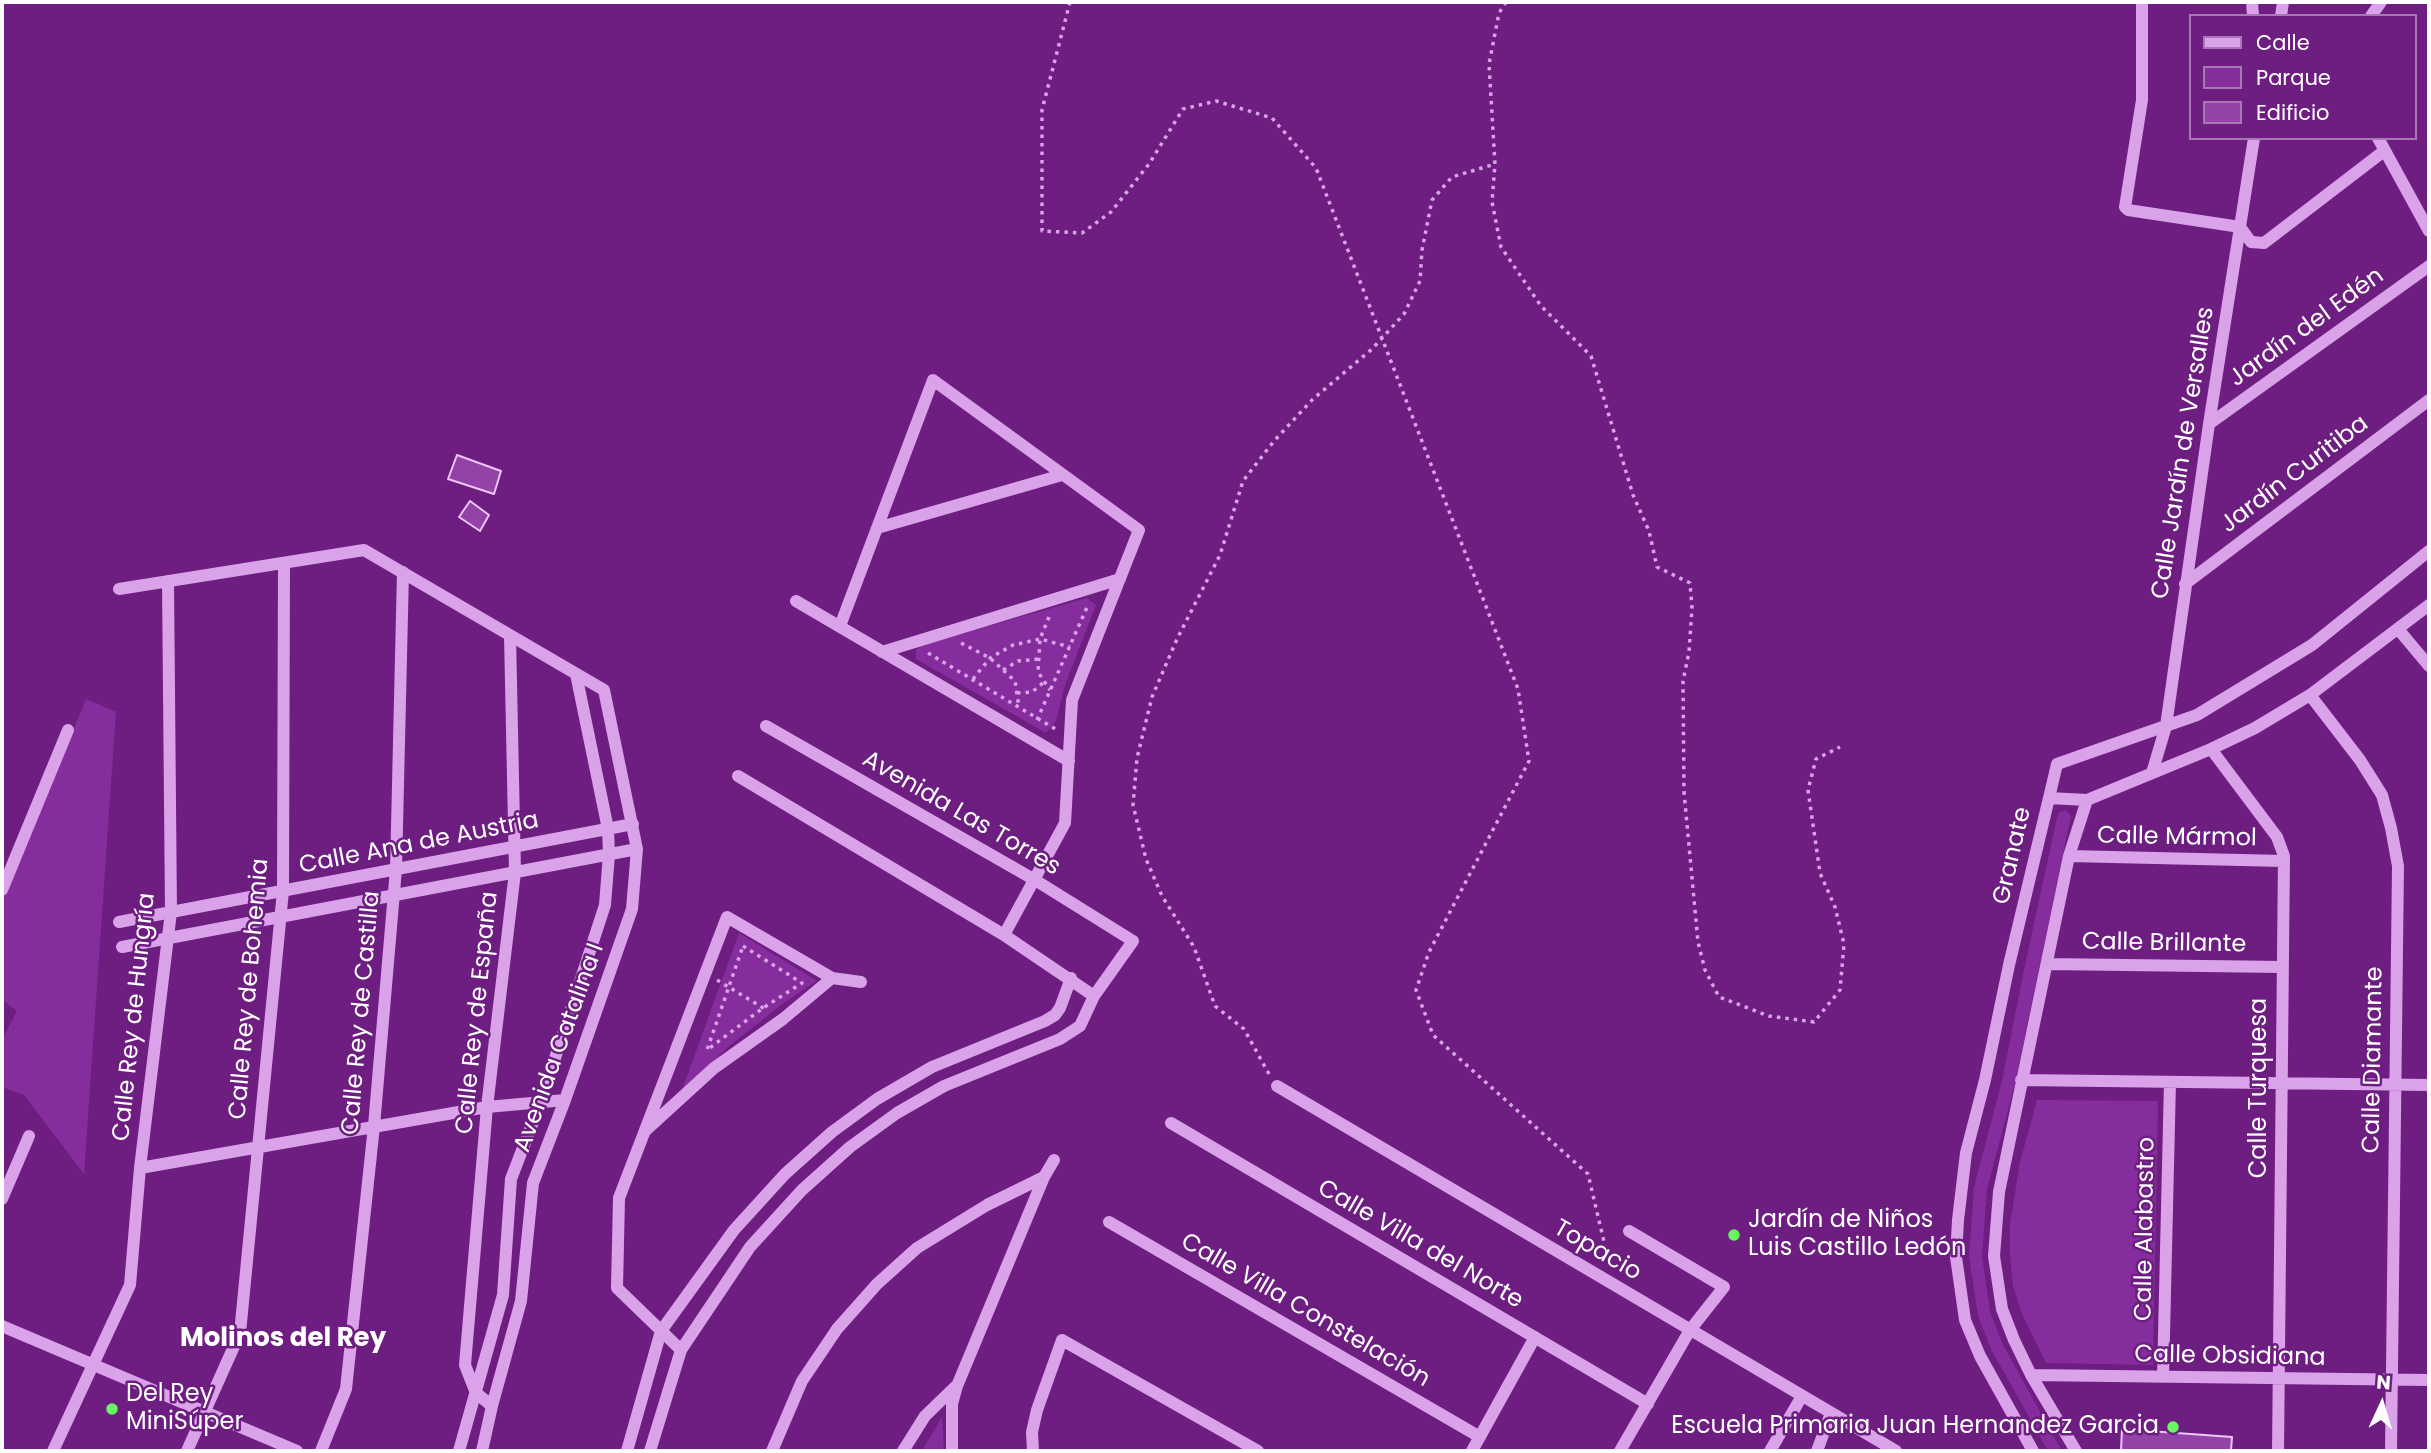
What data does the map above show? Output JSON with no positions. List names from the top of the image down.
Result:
{
  "streets": {
    "street": [
      "Jardín del Edén",
      "Calle Jardín de Versalles",
      "Jardín Curitiba",
      "Avenida Las Torres",
      "Calle Mármol",
      "Calle Ana de Austria",
      "Granate",
      "Calle Brillante",
      "Calle Rey de Bohemia",
      "Calle Rey de Castilla",
      "Calle Rey de España",
      "Calle Rey de Hungría",
      "Avenida Catalina I",
      "Calle Diamante",
      "Calle Turquesa",
      "Calle Alabastro",
      "Calle Villa del Norte",
      "Topacio",
      "Calle Villa Constelación",
      "Calle Obsidiana"
    ]
  },
  "crossings": [
    ["Jardín del Edén", "Calle Jardín de Versalles"],
    ["Calle Jardín de Versalles", "Jardín Curitiba"],
    ["Calle Mármol", "Calle Turquesa"],
    ["Calle Ana de Austria", "Calle Rey de Bohemia"],
    ["Calle Ana de Austria", "Calle Rey de Castilla"],
    ["Calle Ana de Austria", "Calle Rey de España"],
    ["Calle Ana de Austria", "Calle Rey de Hungría"],
    ["Calle Ana de Austria", "Avenida Catalina I"],
    ["Calle Brillante", "Calle Turquesa"],
    ["Calle Rey de Bohemia", "Avenida Catalina I"],
    ["Calle Rey de Castilla", "Avenida Catalina I"],
    ["Calle Rey de España", "Avenida Catalina I"],
    ["Calle Rey de Hungría", "Avenida Catalina I"],
    ["Calle Diamante", "Calle Obsidiana"],
    ["Calle Turquesa", "Calle Obsidiana"],
    ["Calle Alabastro", "Calle Obsidiana"]
  ],
  "districts": ["Molinos del Rey"],
  "places": ["Jardín de Niños Luis Castillo Ledón", "Del Rey MiniSúper", "Escuela Primaria Juan Hernandez Garcia"],
  "legend": ["Calle", "Parque", "Edificio"],
  "north": "top"
}
